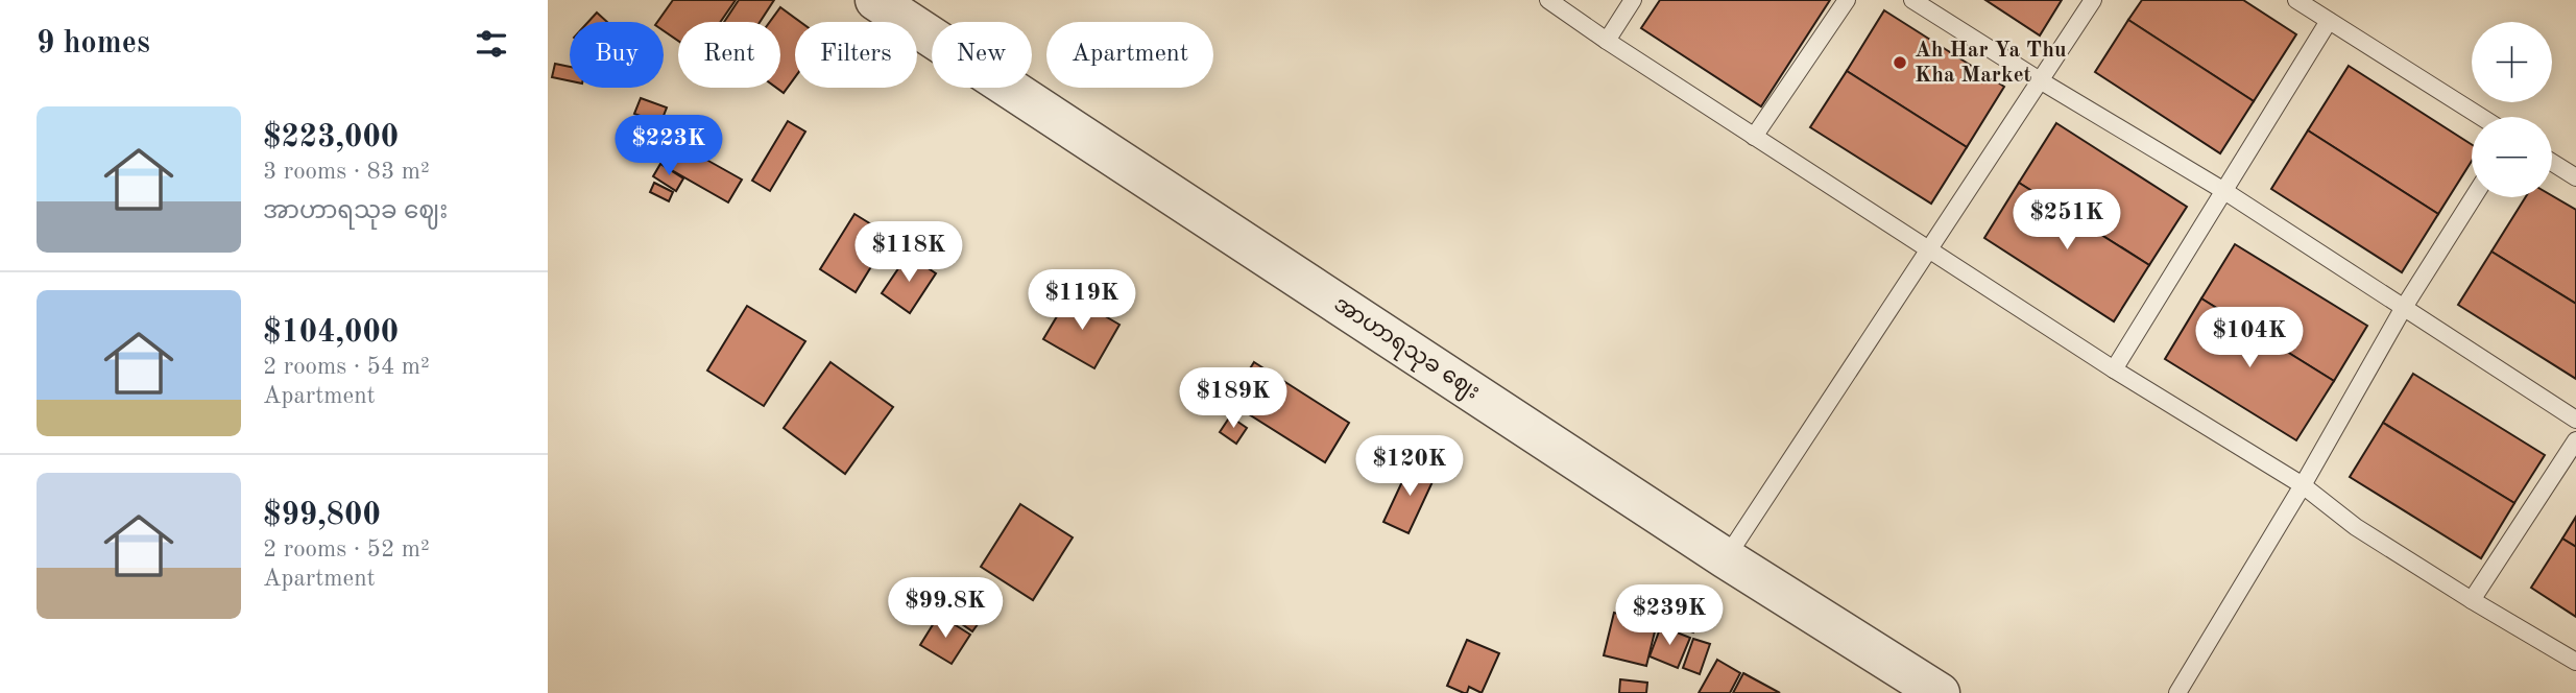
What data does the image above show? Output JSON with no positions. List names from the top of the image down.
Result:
{
  "streets": {
    "street": ["အာဟာရသုခ ဈေး"]
  },
  "places": ["Ah Har Ya Thu Kha Market"],
  "page": {
    "heading": "9 homes",
    "map_buttons": ["+", "−"],
    "chip": [
      "Buy",
      "Rent",
      "Filters",
      "New",
      "Apartment"
    ],
    "list": [
      {
        "name": "$223,000",
        "note": "3 rooms · 83 m² · အာဟာရသုခ ဈေး"
      },
      {
        "name": "$104,000",
        "note": "2 rooms · 54 m² · Apartment"
      },
      {
        "name": "$99,800",
        "note": "2 rooms · 52 m² · Apartment"
      }
    ],
    "price": [
      "$223K",
      "$251K",
      "$118K",
      "$119K",
      "$104K",
      "$189K",
      "$120K",
      "$99.8K",
      "$239K"
    ]
  }
}
